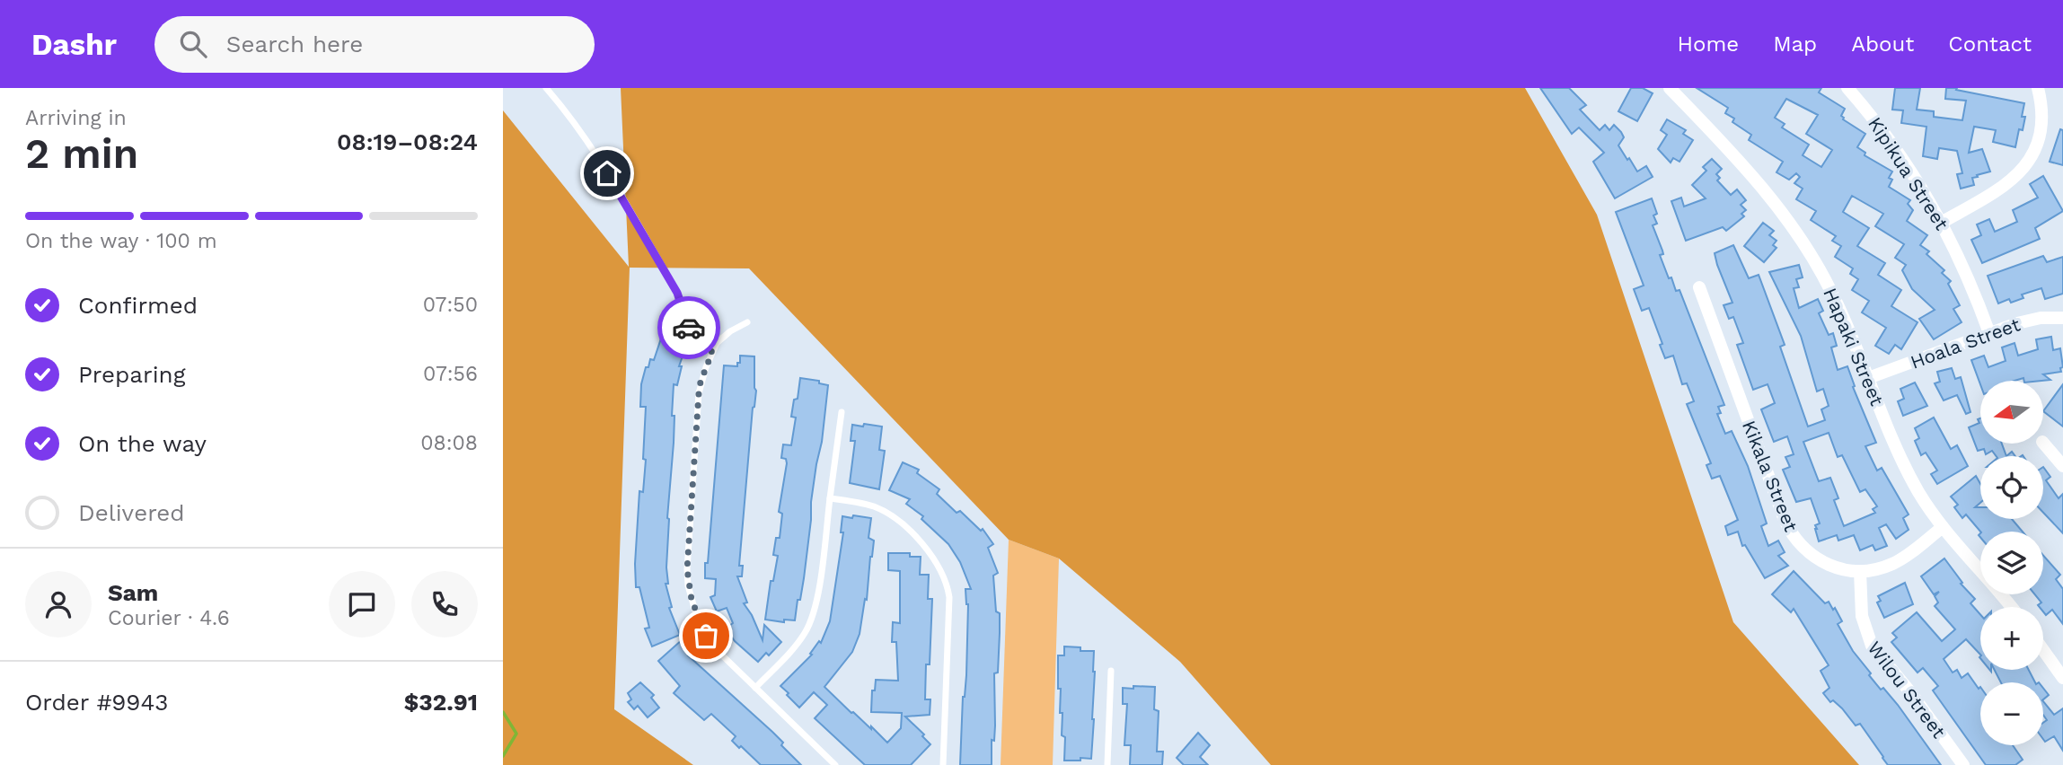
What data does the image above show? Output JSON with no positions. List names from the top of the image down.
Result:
{
  "streets": {
    "street": [
      "Kipikua Street",
      "Hoala Street",
      "Hapaki Street",
      "Kikala Street",
      "Wilou Street"
    ]
  },
  "crossings": [
    ["Kipikua Street", "Hoala Street"],
    ["Hoala Street", "Hapaki Street"],
    ["Hapaki Street", "Kikala Street"],
    ["Kikala Street", "Wilou Street"]
  ],
  "north": "left",
  "page": {
    "header": "Dashr",
    "search": "Search here",
    "nav": [
      "Home",
      "Map",
      "About",
      "Contact"
    ],
    "heading": ["2 min", "Arriving in", "08:19–08:24"],
    "panel": [
      "Sam",
      "Courier · 4.6",
      "Order #9943",
      "$32.91"
    ],
    "bar": "On the way · 100 m",
    "list": [
      ["Confirmed", "07:50"],
      ["Preparing", "07:56"],
      ["On the way", "08:08"],
      "Delivered"
    ],
    "map_buttons": ["+", "−"]
  }
}
